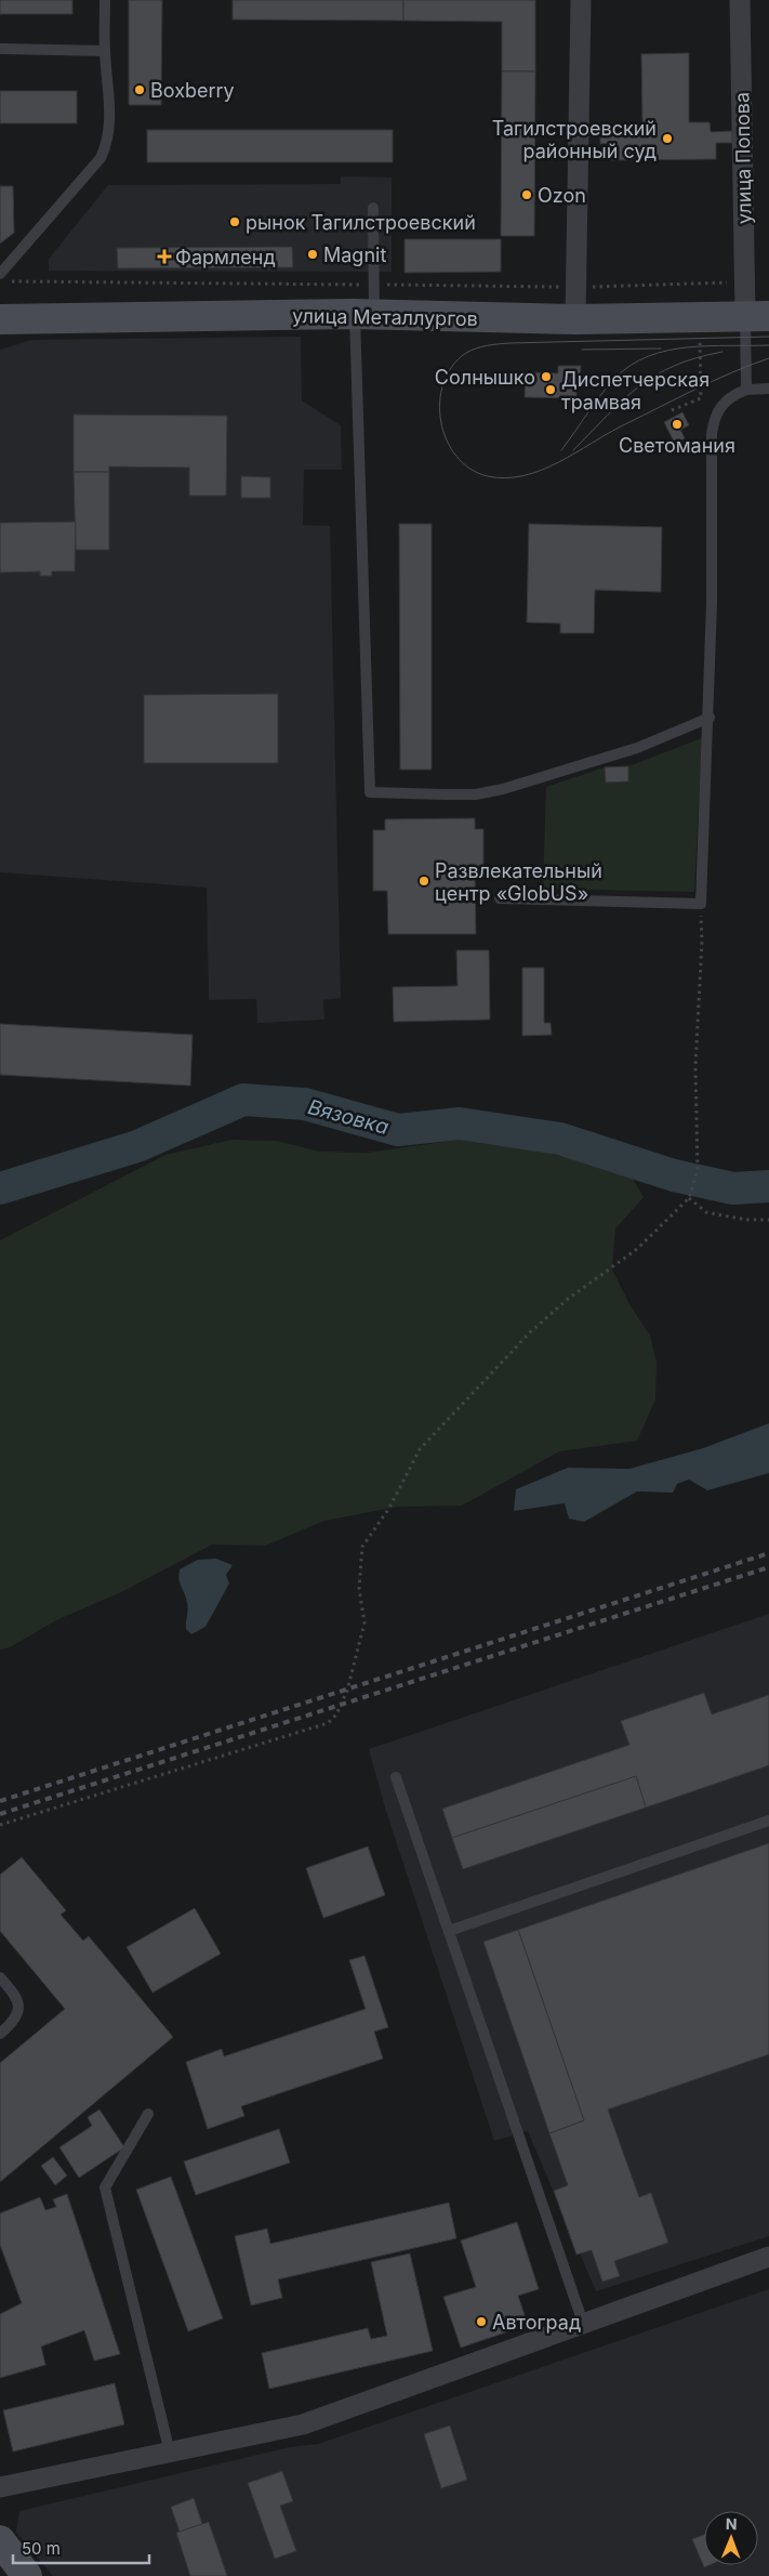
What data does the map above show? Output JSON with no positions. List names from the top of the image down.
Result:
{
  "streets": {
    "main road": ["улица Металлургов"],
    "street": ["улица Попова"]
  },
  "crossings": [
    ["улица Попова", "улица Металлургов"]
  ],
  "water": ["Вязовка"],
  "places": {
    "other": [
      "Boxberry",
      "Тагилстроевский районный суд",
      "Ozon",
      "рынок Тагилстроевский",
      "Magnit",
      "Солнышко",
      "Диспетчерская трамвая",
      "Светомания",
      "Развлекательный центр «GlobUS»",
      "Автоград"
    ],
    "health": ["Фармленд"]
  },
  "scale_bar": "50 m",
  "north": "top"
}
